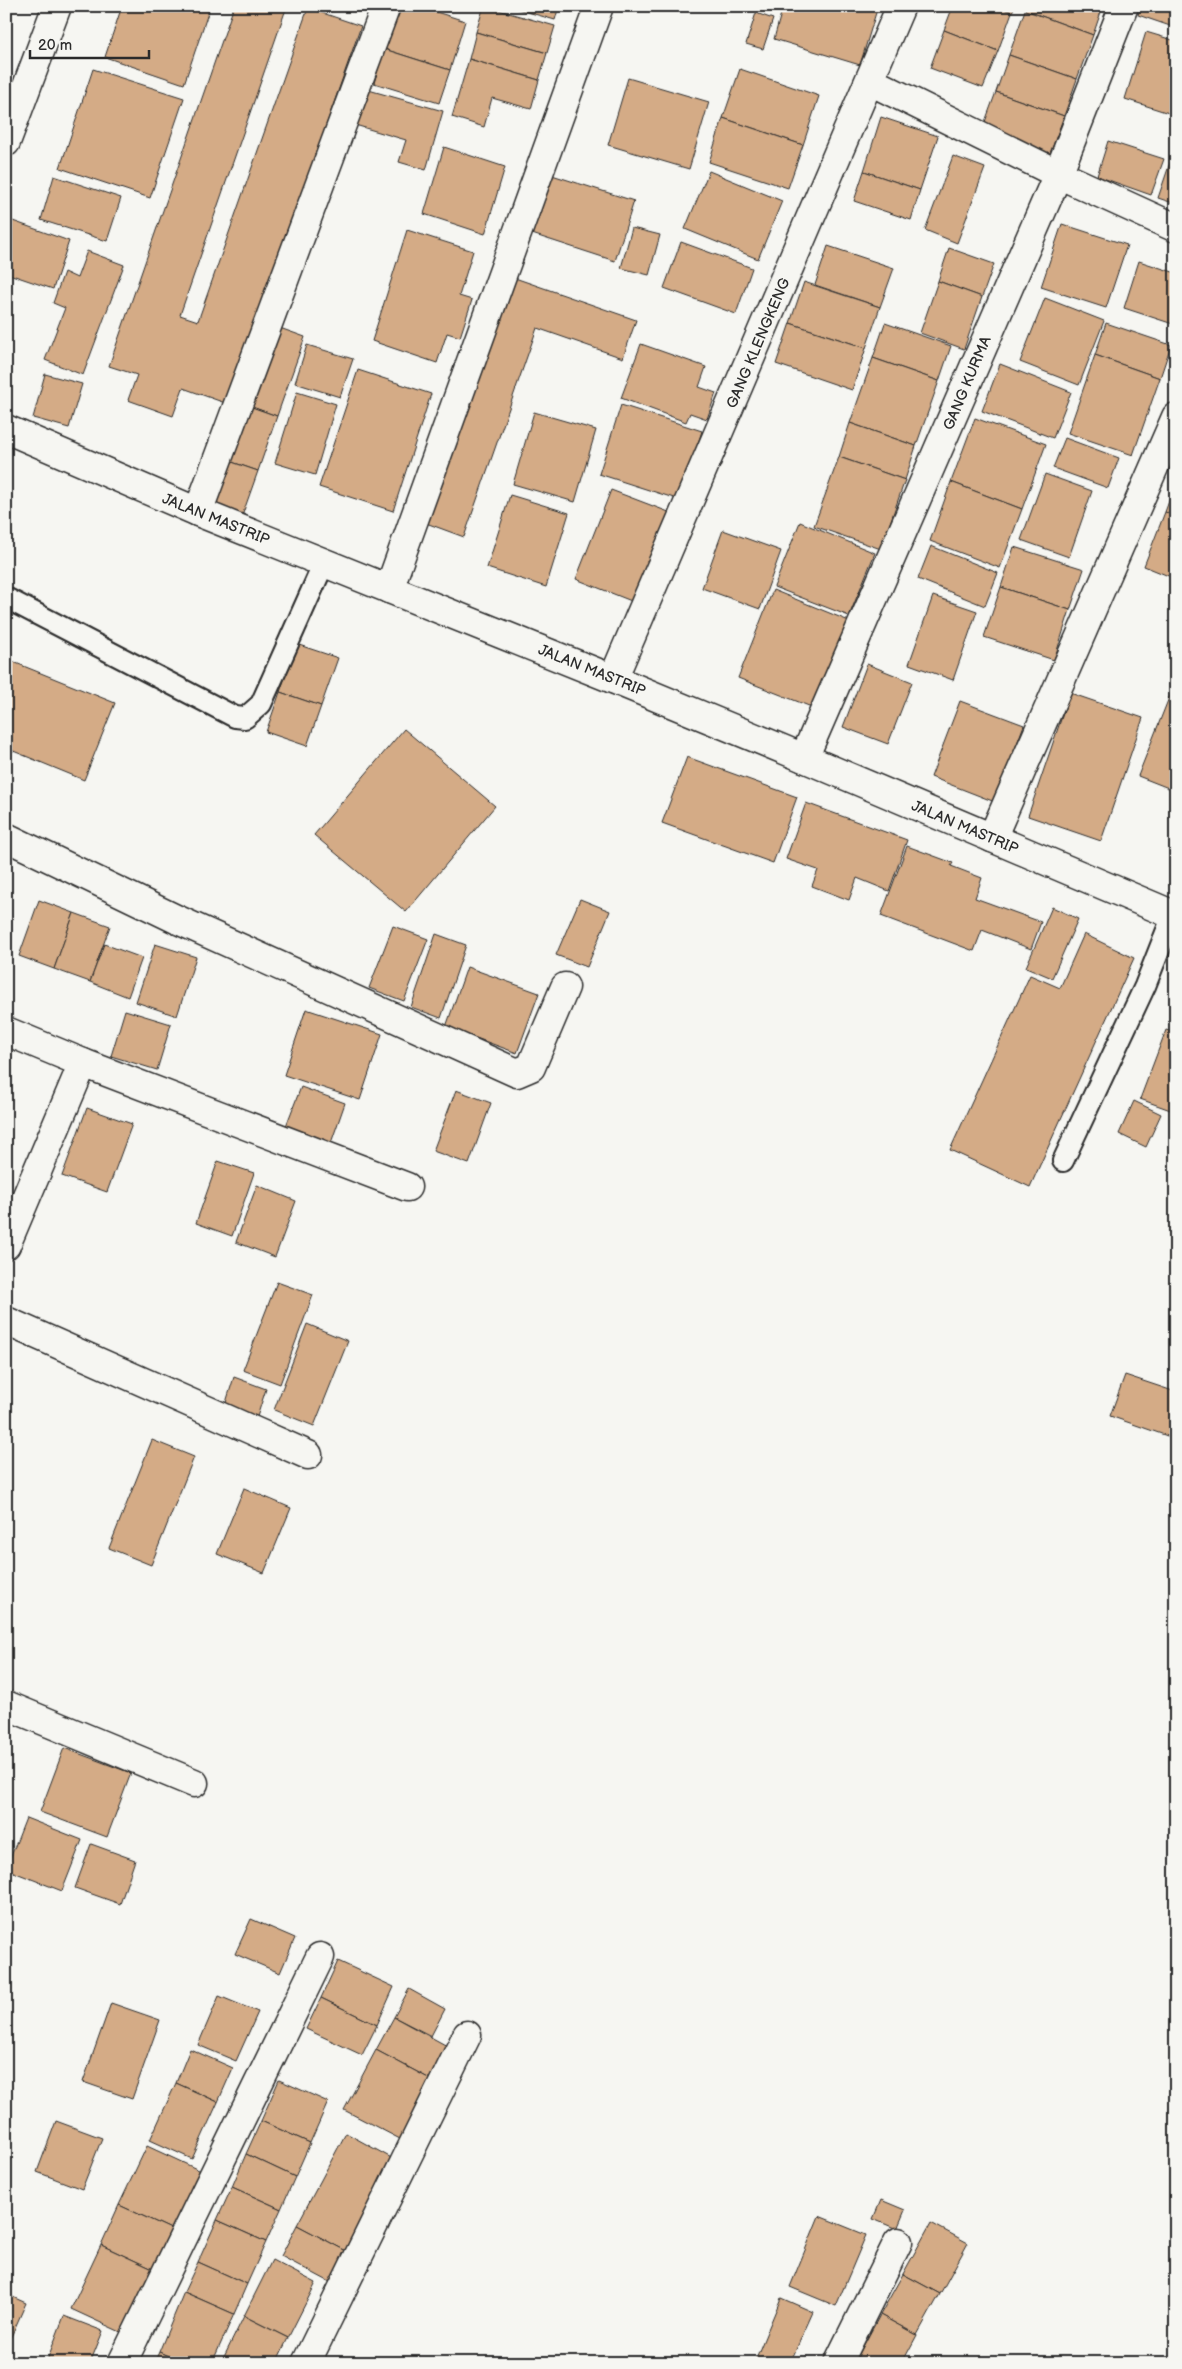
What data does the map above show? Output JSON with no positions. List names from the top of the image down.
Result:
{
  "streets": {
    "street": ["GANG KLENGKENG", "GANG KURMA", "JALAN MASTRIP"]
  },
  "crossings": [
    ["GANG KLENGKENG", "JALAN MASTRIP"],
    ["GANG KURMA", "JALAN MASTRIP"]
  ],
  "scale_bar": "20 m"
}
